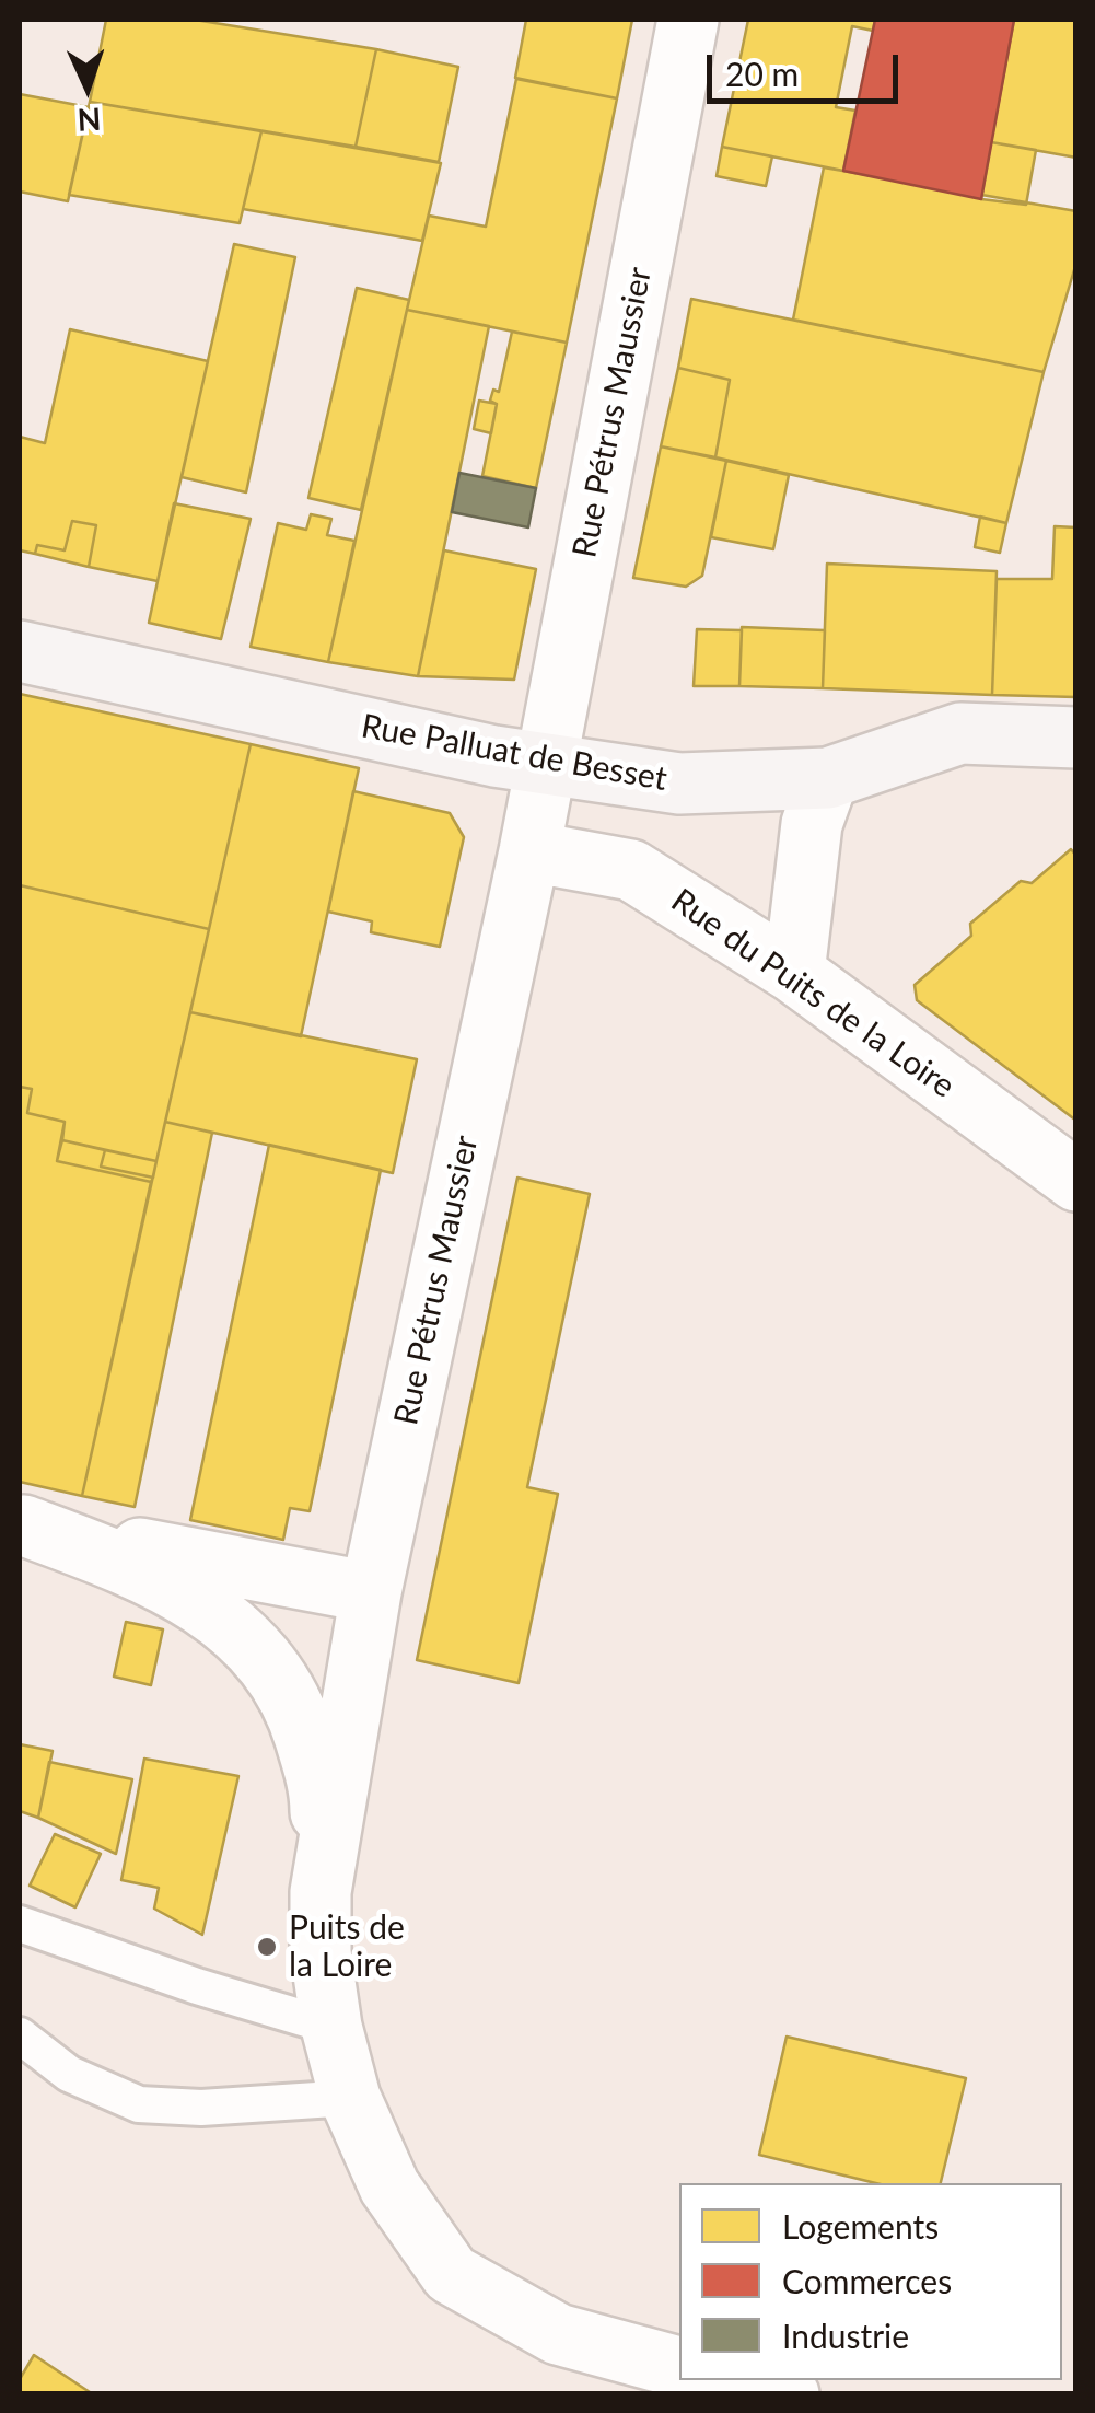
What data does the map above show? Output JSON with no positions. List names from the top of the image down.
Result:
{
  "streets": {
    "main road": ["Rue Palluat de Besset"],
    "street": ["Rue Pétrus Maussier", "Rue du Puits de la Loire"]
  },
  "crossings": [
    ["Rue Pétrus Maussier", "Rue Palluat de Besset"],
    ["Rue Pétrus Maussier", "Rue du Puits de la Loire"]
  ],
  "places": ["Puits de la Loire"],
  "legend": ["Logements", "Commerces", "Industrie"],
  "scale_bar": "20 m",
  "north": "bottom"
}
